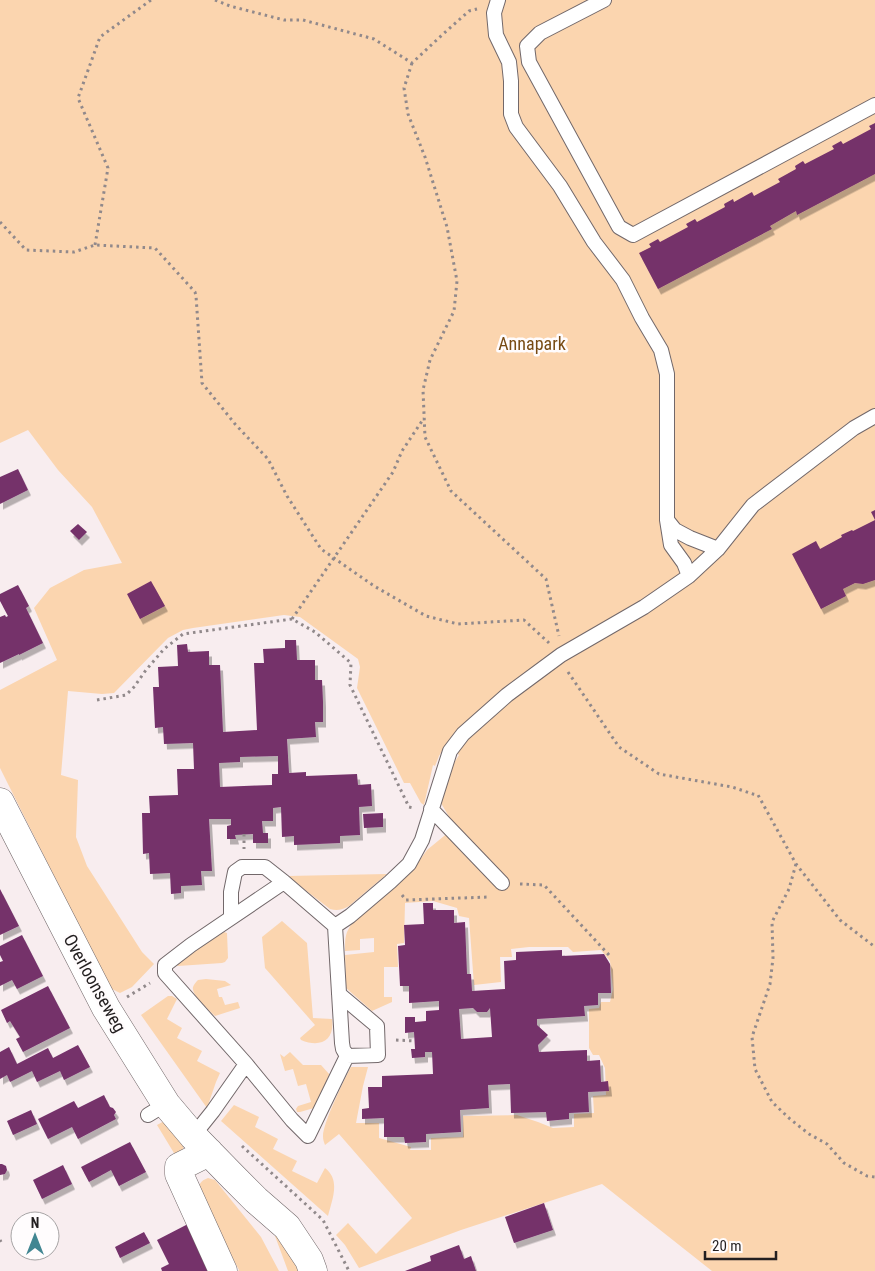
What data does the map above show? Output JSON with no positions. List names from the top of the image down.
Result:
{
  "streets": {
    "street": ["Overloonseweg"]
  },
  "parks": ["Annapark"],
  "scale_bar": "20 m",
  "north": "top"
}
